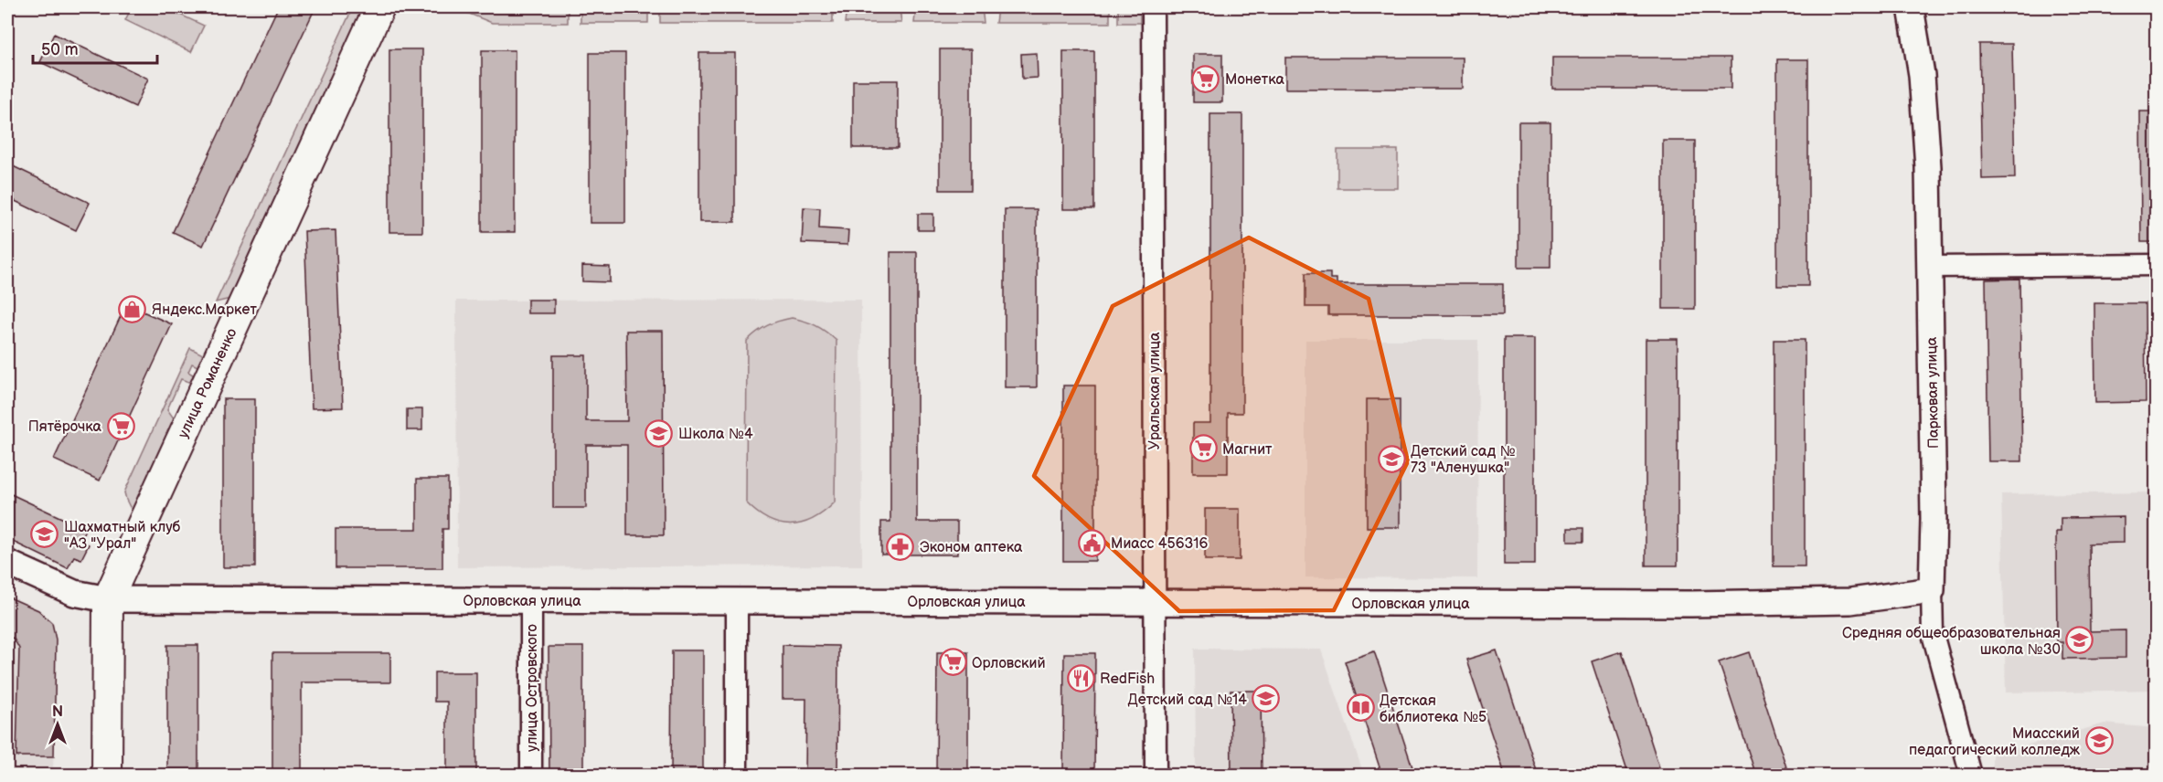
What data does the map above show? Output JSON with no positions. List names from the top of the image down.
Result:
{
  "streets": {
    "main road": ["улица Романенко"],
    "street": [
      "Уральская улица",
      "Парковая улица",
      "Орловская улица",
      "улица Островского"
    ]
  },
  "crossings": [
    ["улица Романенко", "Орловская улица"],
    ["Уральская улица", "Орловская улица"],
    ["Парковая улица", "Орловская улица"],
    ["Орловская улица", "улица Островского"]
  ],
  "places": {
    "supermarket": [
      "Монетка",
      "Пятёрочка",
      "Магнит",
      "Орловский"
    ],
    "shop": ["Яндекс.Маркет"],
    "school or university": [
      "Школа №4",
      "Детский сад № 73 \"Аленушка\"",
      "Шахматный клуб \"АЗ \"Урал\"",
      "Средняя общеобразовательная школа №30",
      "Детский сад №14",
      "Миасский педагогический колледж"
    ],
    "public building": ["Миасс 456316"],
    "pharmacy": ["Эконом аптека"],
    "restaurant": ["RedFish"],
    "library": ["Детская библиотека №5"]
  },
  "scale_bar": "50 m",
  "north": "top"
}
